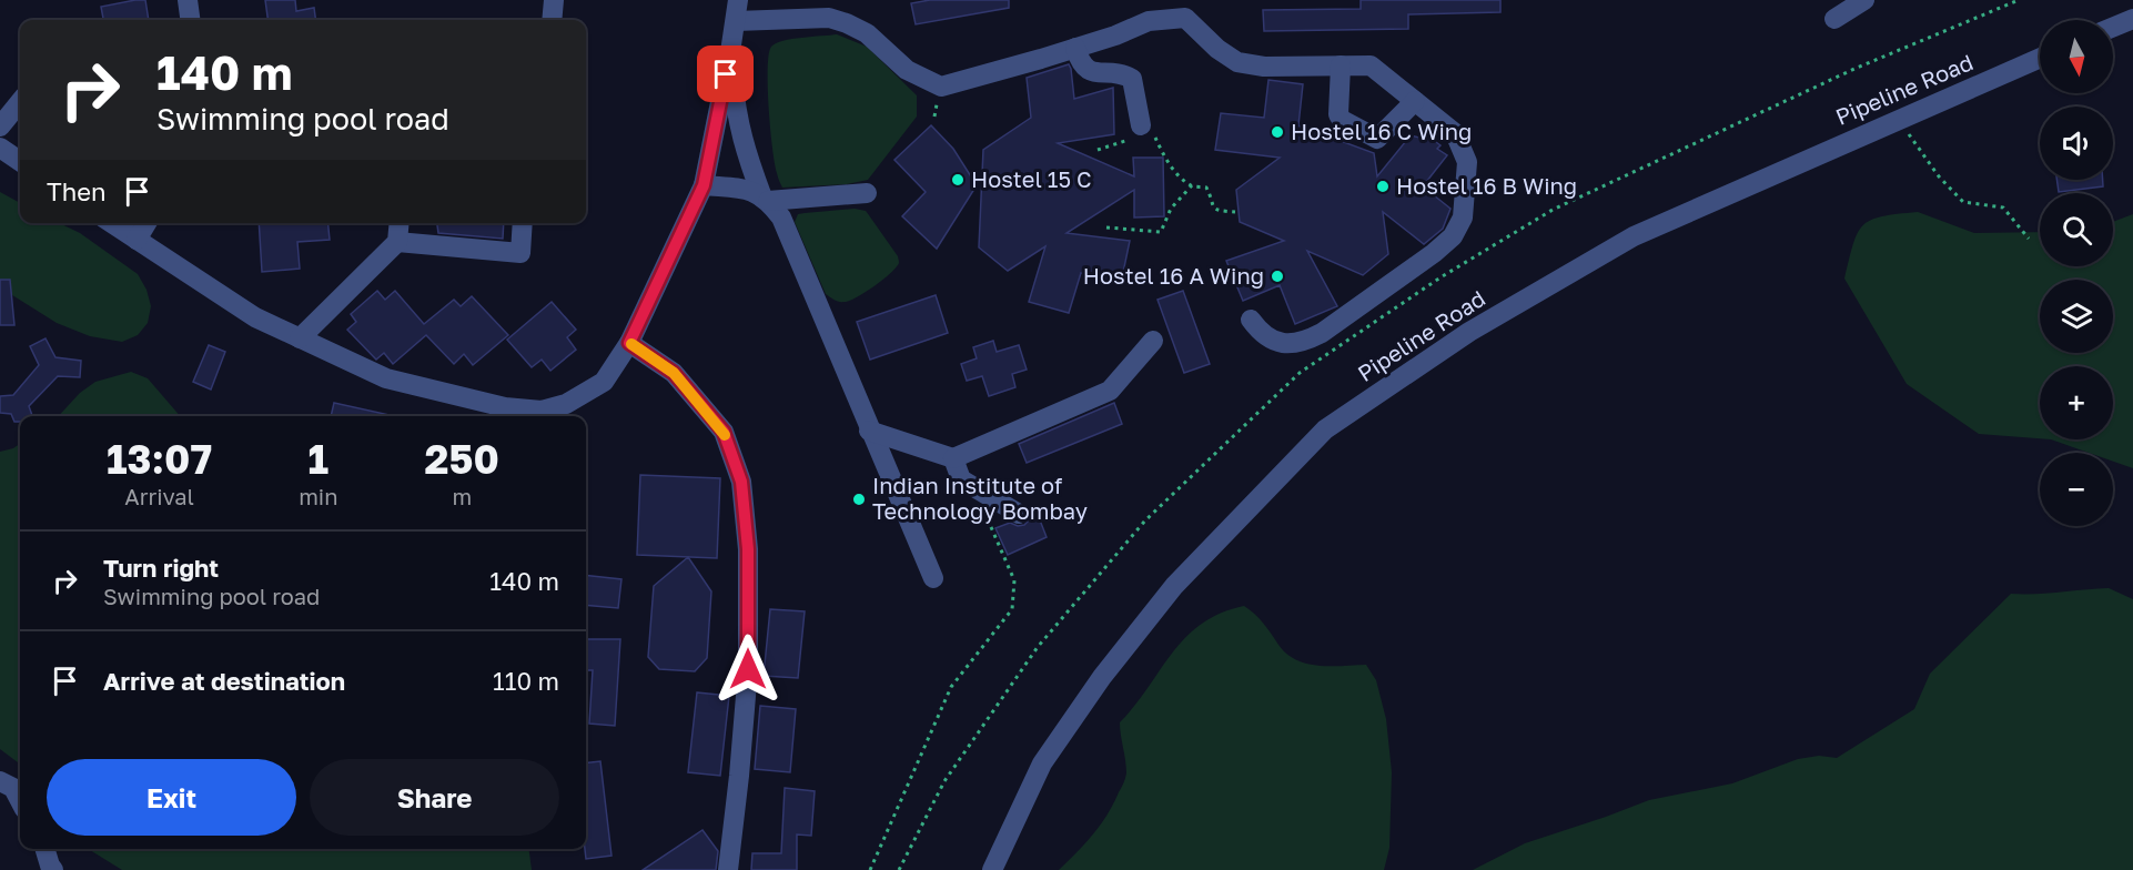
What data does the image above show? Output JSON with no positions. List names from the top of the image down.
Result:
{
  "streets": {
    "lane": ["Pipeline Road"]
  },
  "places": [
    "Hostel 16 C Wing",
    "Hostel 15 C",
    "Hostel 16 B Wing",
    "Hostel 16 A Wing",
    "Indian Institute of Technology Bombay"
  ],
  "north": "bottom",
  "page": {
    "map_buttons": ["+", "−"],
    "turn": ["140 m", "Swimming pool road"],
    "then": "Then",
    "eta": [
      "13:07",
      "Arrival",
      "1",
      "min",
      "250",
      "m"
    ],
    "list": [
      {
        "name": "Turn right",
        "note": "Swimming pool road",
        "value": "140 m"
      },
      {
        "name": "Arrive at destination",
        "value": "110 m"
      }
    ],
    "buttons": ["Exit", "Share"]
  }
}
